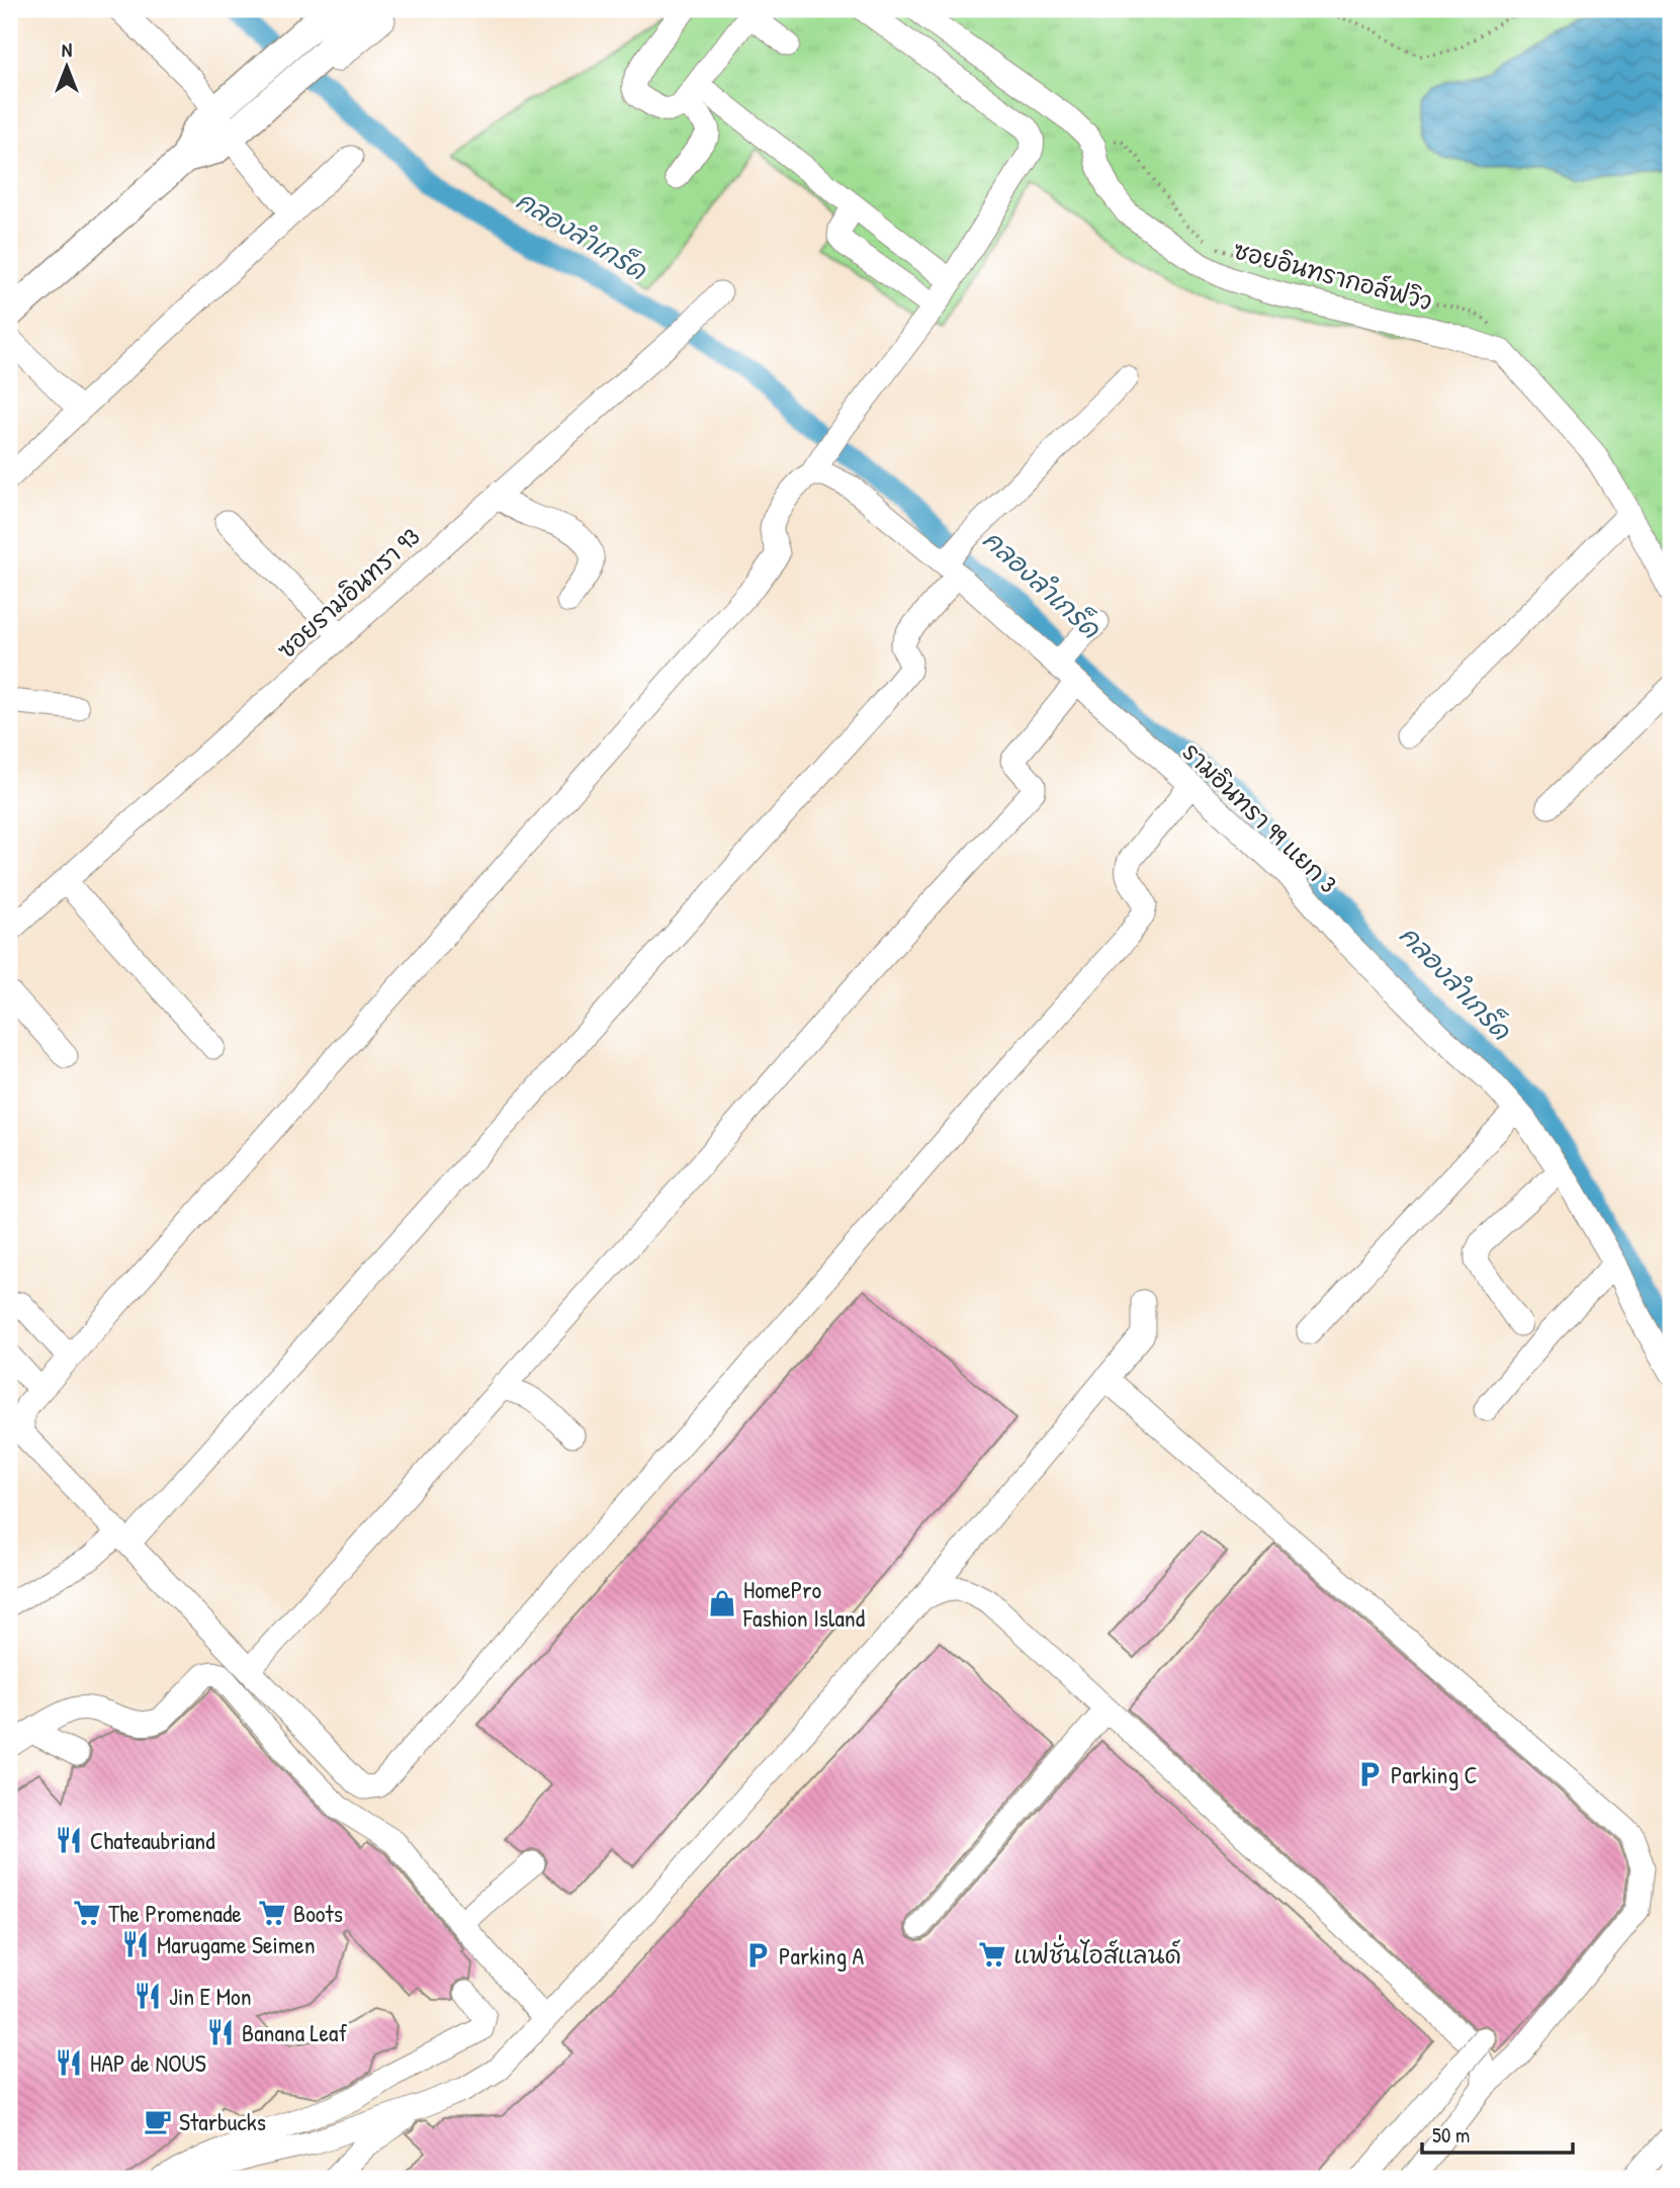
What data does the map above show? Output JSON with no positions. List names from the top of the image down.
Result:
{
  "streets": {
    "street": ["ซอยอินทรากอล์ฟวิว", "ซอยรามอินทรา 93", "รามอินทรา 99 แยก 3"]
  },
  "water": ["คลองลำเกร็ด"],
  "places": {
    "shop": ["HomePro Fashion Island"],
    "parking": ["Parking C", "Parking A"],
    "restaurant": [
      "Chateaubriand",
      "Marugame Seimen",
      "Jin E Mon",
      "Banana Leaf",
      "HAP de NOUS"
    ],
    "supermarket": ["The Promenade", "Boots", "แฟชั่นไอส์แลนด์"],
    "cafe": ["Starbucks"]
  },
  "scale_bar": "50 m",
  "north": "top"
}
